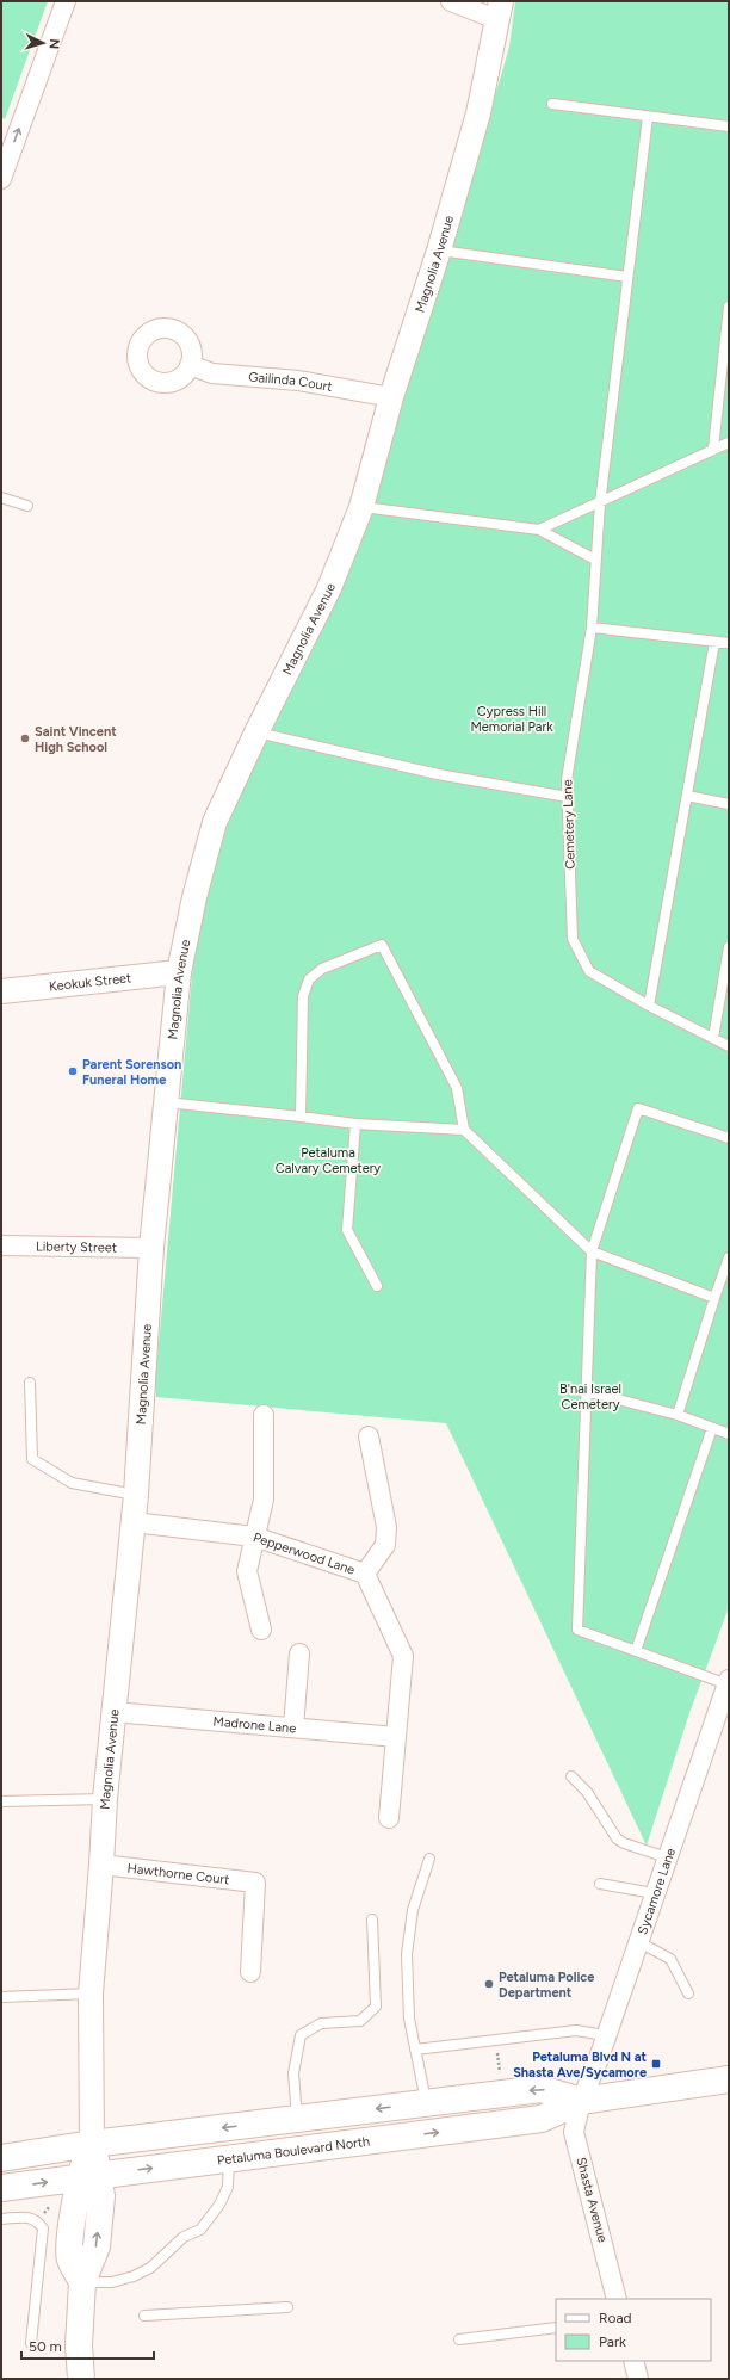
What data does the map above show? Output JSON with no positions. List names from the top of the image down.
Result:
{
  "streets": {
    "main road": ["Petaluma Boulevard North"],
    "street": [
      "Magnolia Avenue",
      "Gailinda Court",
      "Keokuk Street",
      "Liberty Street",
      "Pepperwood Lane",
      "Madrone Lane",
      "Hawthorne Court",
      "Sycamore Lane",
      "Shasta Avenue"
    ],
    "lane": ["Cemetery Lane"]
  },
  "crossings": [
    ["Magnolia Avenue", "Gailinda Court"],
    ["Magnolia Avenue", "Keokuk Street"],
    ["Magnolia Avenue", "Liberty Street"],
    ["Magnolia Avenue", "Pepperwood Lane"],
    ["Magnolia Avenue", "Madrone Lane"],
    ["Magnolia Avenue", "Hawthorne Court"],
    ["Magnolia Avenue", "Petaluma Boulevard North"],
    ["Pepperwood Lane", "Madrone Lane"],
    ["Sycamore Lane", "Petaluma Boulevard North"],
    ["Sycamore Lane", "Shasta Avenue"],
    ["Petaluma Boulevard North", "Shasta Avenue"]
  ],
  "parks": ["Cypress Hill Memorial Park", "Petaluma Calvary Cemetery", "B'nai Israel Cemetery"],
  "places": {
    "other": ["Saint Vincent High School", "Parent Sorenson Funeral Home", "Petaluma Police Department"],
    "transit": ["Petaluma Blvd N at Shasta Ave/Sycamore"]
  },
  "legend": ["Road", "Park"],
  "scale_bar": "50 m",
  "north": "right"
}
